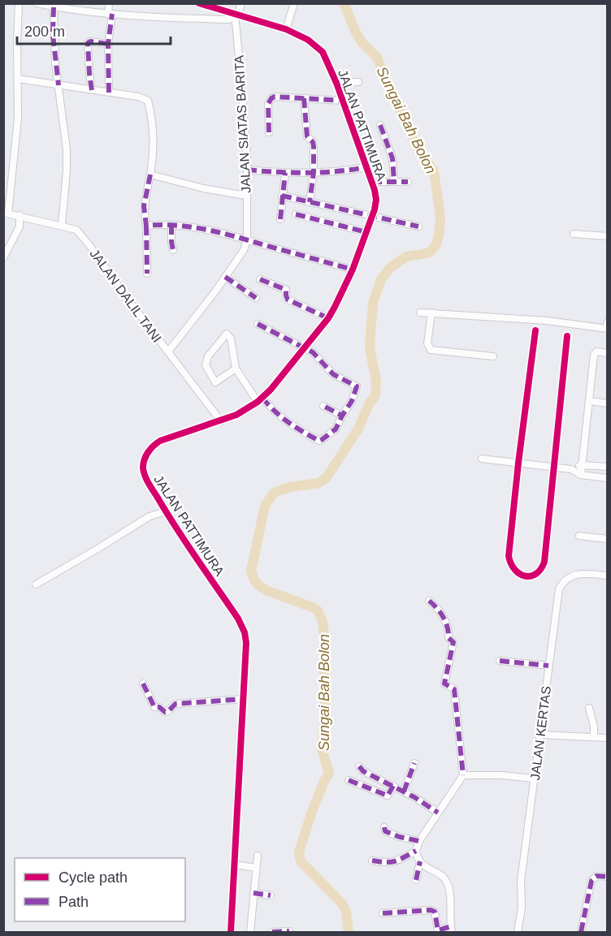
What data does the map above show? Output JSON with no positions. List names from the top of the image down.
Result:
{
  "streets": {
    "street": [
      "JALAN SIATAS BARITA",
      "JALAN PATTIMURA",
      "JALAN DALIL TANI",
      "JALAN KERTAS"
    ]
  },
  "crossings": [
    ["JALAN SIATAS BARITA", "JALAN PATTIMURA"],
    ["JALAN SIATAS BARITA", "JALAN DALIL TANI"],
    ["JALAN PATTIMURA", "JALAN DALIL TANI"]
  ],
  "water": ["Sungai Bah Bolon"],
  "legend": ["Cycle path", "Path"],
  "scale_bar": "200 m"
}
